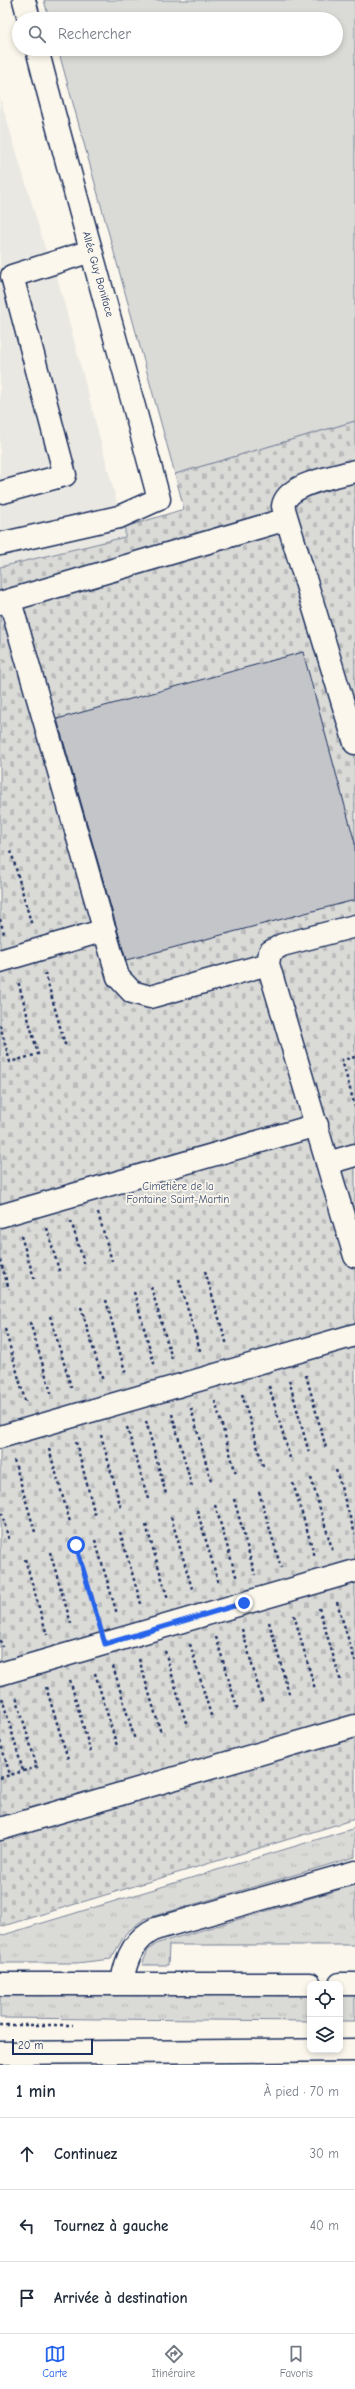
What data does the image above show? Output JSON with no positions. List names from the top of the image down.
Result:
{
  "streets": {
    "street": ["Allée Guy Boniface"]
  },
  "parks": ["Cimetière de la Fontaine Saint-Martin"],
  "scale_bar": "20 m",
  "page": {
    "search": "Rechercher",
    "scale": "20 m",
    "heading": ["1 min", "À pied · 70 m"],
    "list": [
      ["Continuez", "30 m"],
      ["Tournez à gauche", "40 m"],
      "Arrivée à destination"
    ],
    "nav": ["Carte", "Itinéraire", "Favoris"]
  }
}
